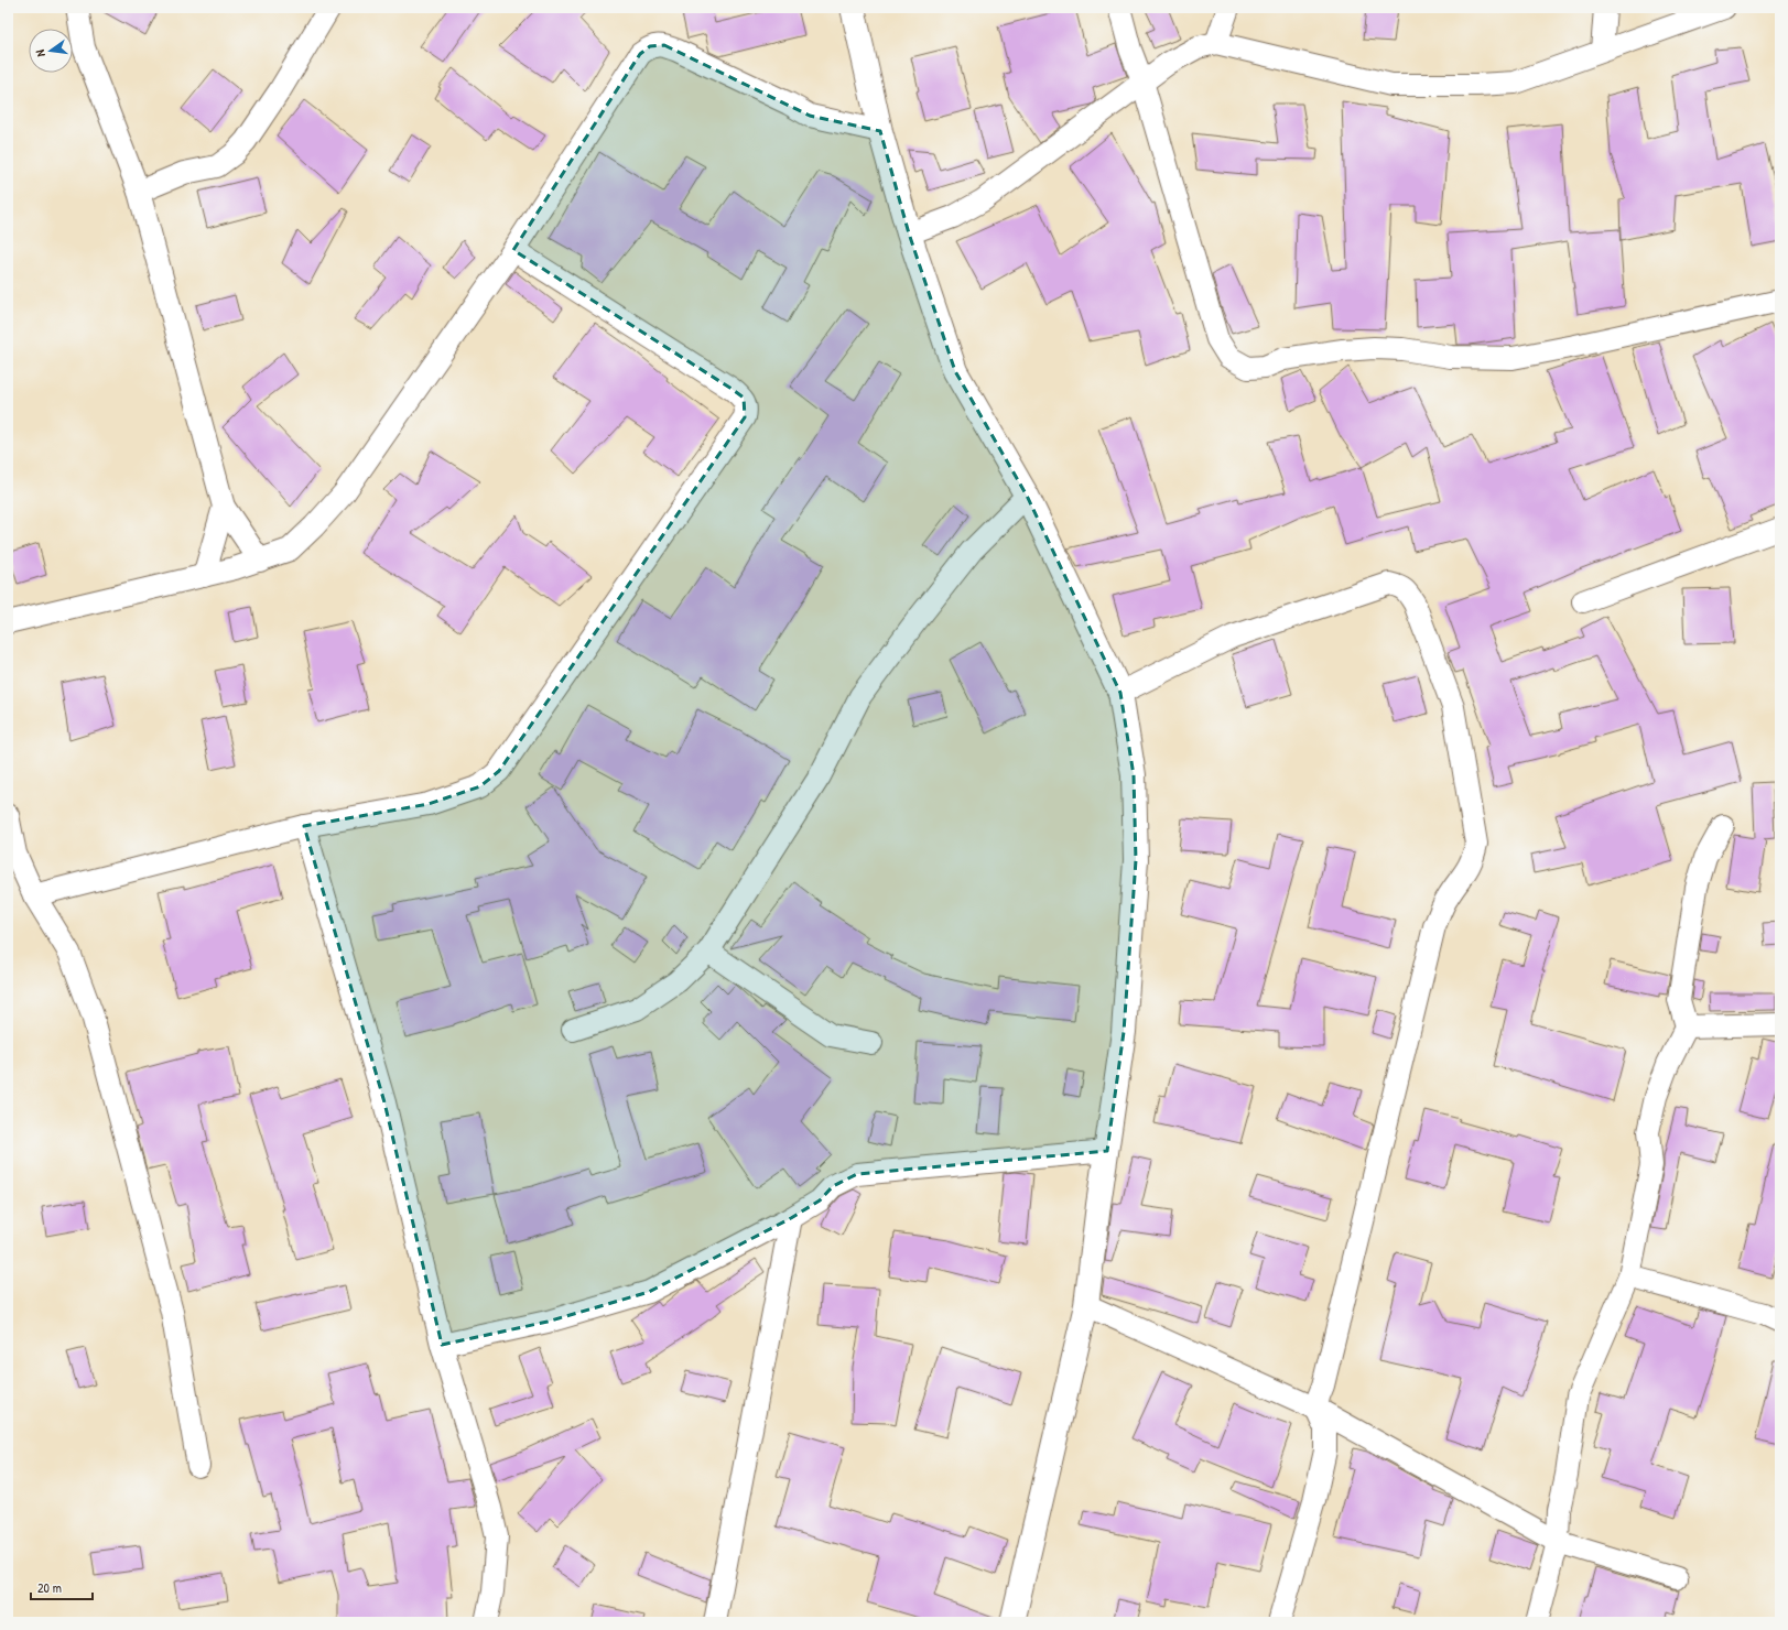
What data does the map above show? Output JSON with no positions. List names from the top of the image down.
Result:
{
  "scale_bar": "20 m",
  "north": "left"
}
